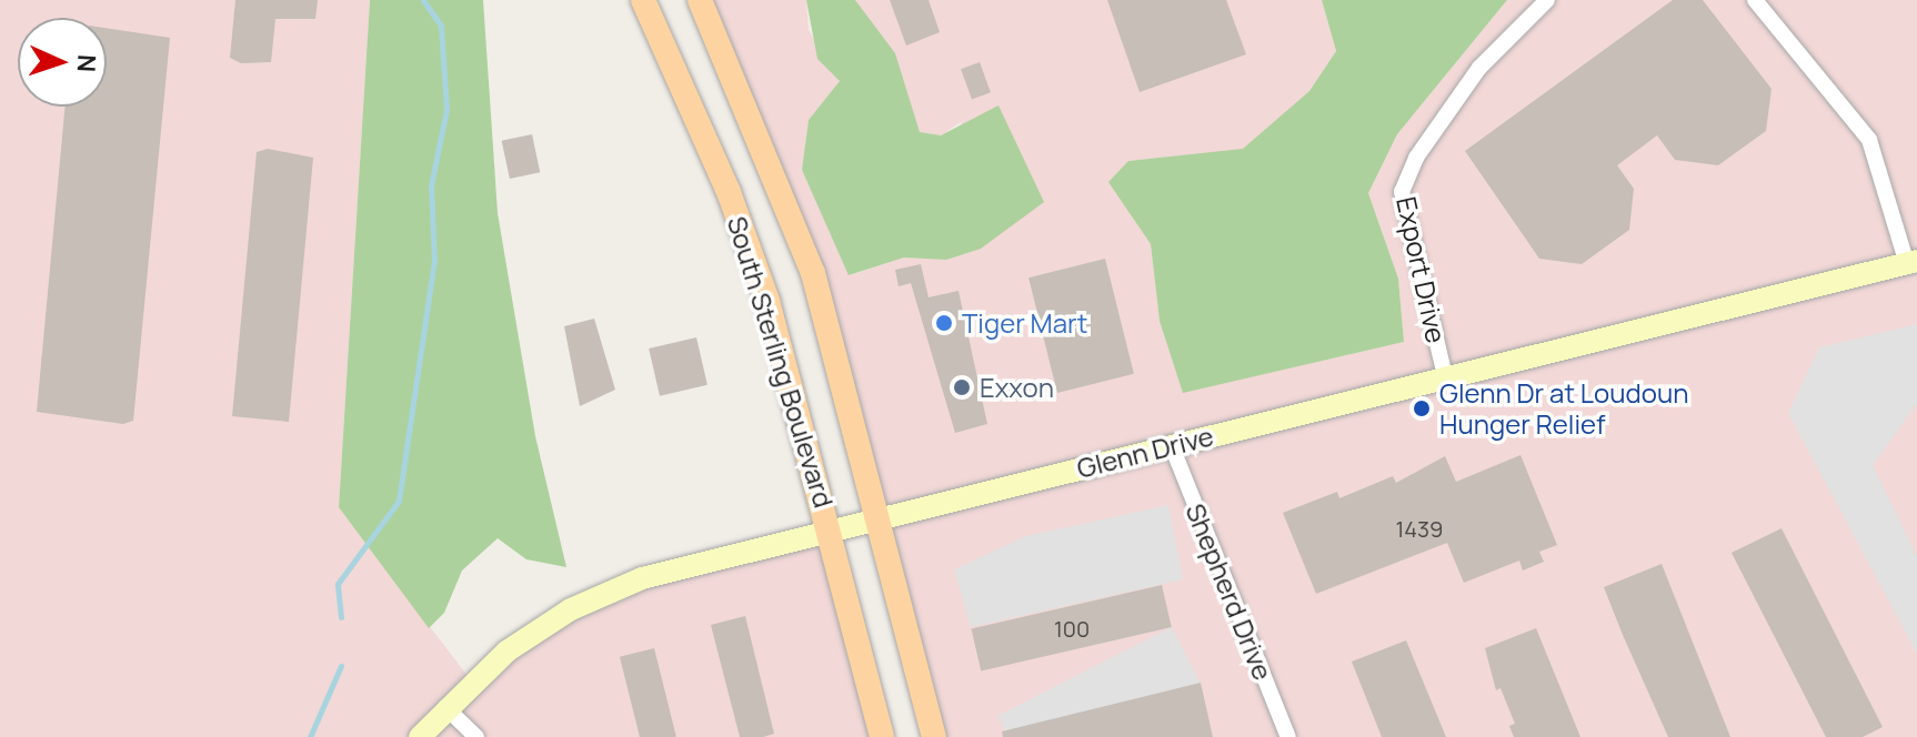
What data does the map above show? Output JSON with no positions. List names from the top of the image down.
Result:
{
  "streets": {
    "main road": ["South Sterling Boulevard"],
    "street": ["Export Drive", "Glenn Drive", "Shepherd Drive"]
  },
  "crossings": [
    ["Export Drive", "Glenn Drive"],
    ["South Sterling Boulevard", "Glenn Drive"],
    ["Glenn Drive", "Shepherd Drive"]
  ],
  "places": ["Tiger Mart", "Exxon", "Glenn Dr at Loudoun Hunger Relief"],
  "house_numbers": ["1439", "100"],
  "north": "right"
}
